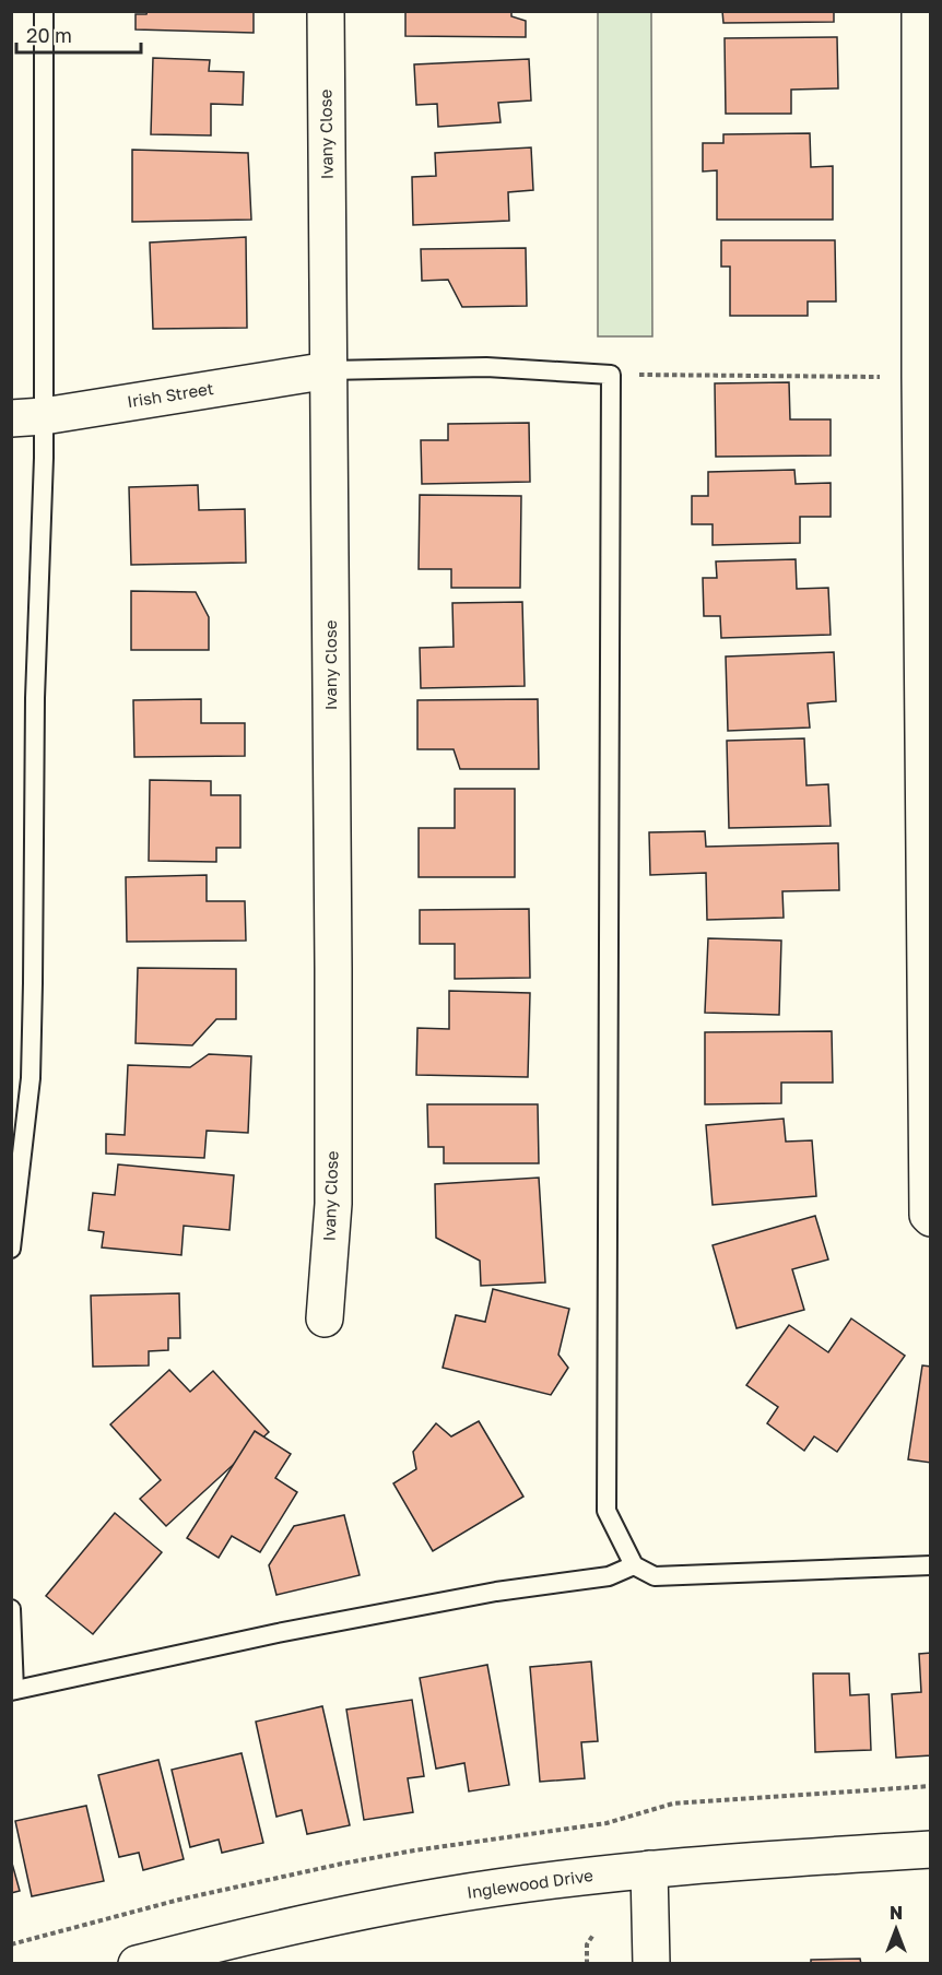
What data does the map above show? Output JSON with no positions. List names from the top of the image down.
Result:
{
  "streets": {
    "street": ["Ivany Close", "Irish Street", "Inglewood Drive"]
  },
  "crossings": [
    ["Ivany Close", "Irish Street"]
  ],
  "scale_bar": "20 m",
  "north": "top"
}
